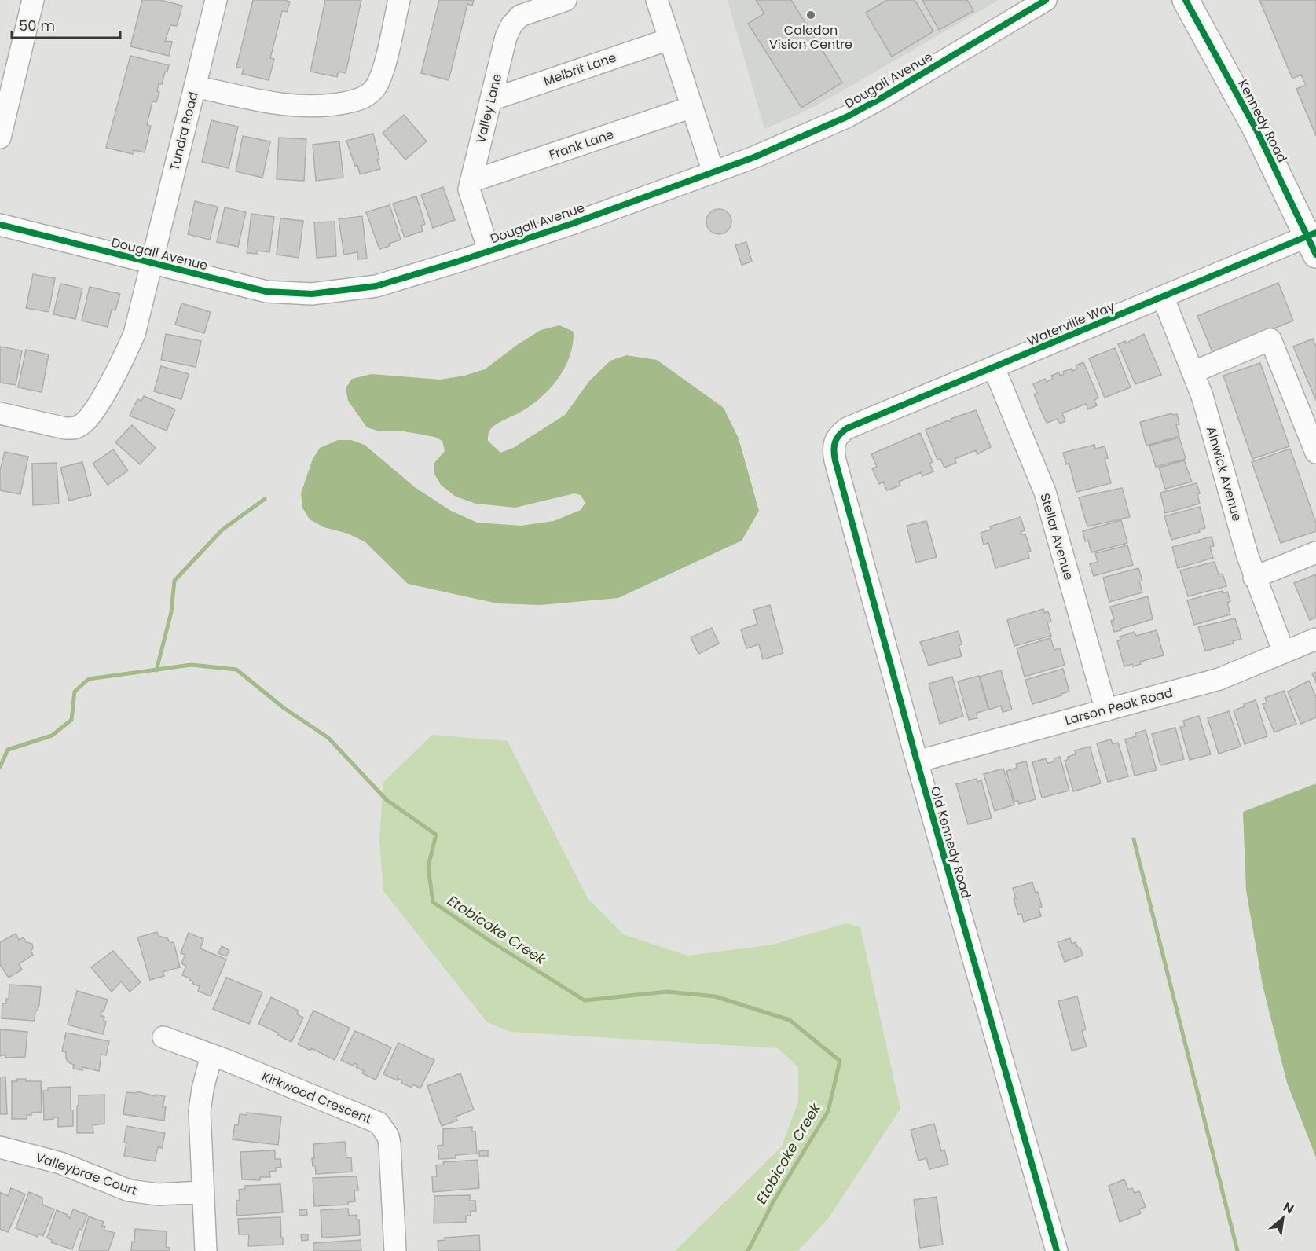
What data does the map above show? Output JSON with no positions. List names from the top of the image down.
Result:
{
  "streets": {
    "main road": ["Kennedy Road"],
    "street": [
      "Melbrit Lane",
      "Dougall Avenue",
      "Valley Lane",
      "Tundra Road",
      "Frank Lane",
      "Waterville Way",
      "Alnwick Avenue",
      "Stellar Avenue",
      "Larson Peak Road",
      "Old Kennedy Road",
      "Kirkwood Crescent",
      "Valleybrae Court"
    ]
  },
  "crossings": [
    ["Melbrit Lane", "Valley Lane"],
    ["Dougall Avenue", "Valley Lane"],
    ["Dougall Avenue", "Tundra Road"],
    ["Valley Lane", "Frank Lane"],
    ["Kennedy Road", "Waterville Way"],
    ["Waterville Way", "Alnwick Avenue"],
    ["Waterville Way", "Stellar Avenue"],
    ["Waterville Way", "Old Kennedy Road"],
    ["Alnwick Avenue", "Larson Peak Road"],
    ["Stellar Avenue", "Larson Peak Road"],
    ["Larson Peak Road", "Old Kennedy Road"]
  ],
  "water": ["Etobicoke Creek"],
  "places": ["Caledon Vision Centre"],
  "scale_bar": "50 m",
  "north": "top right"
}
